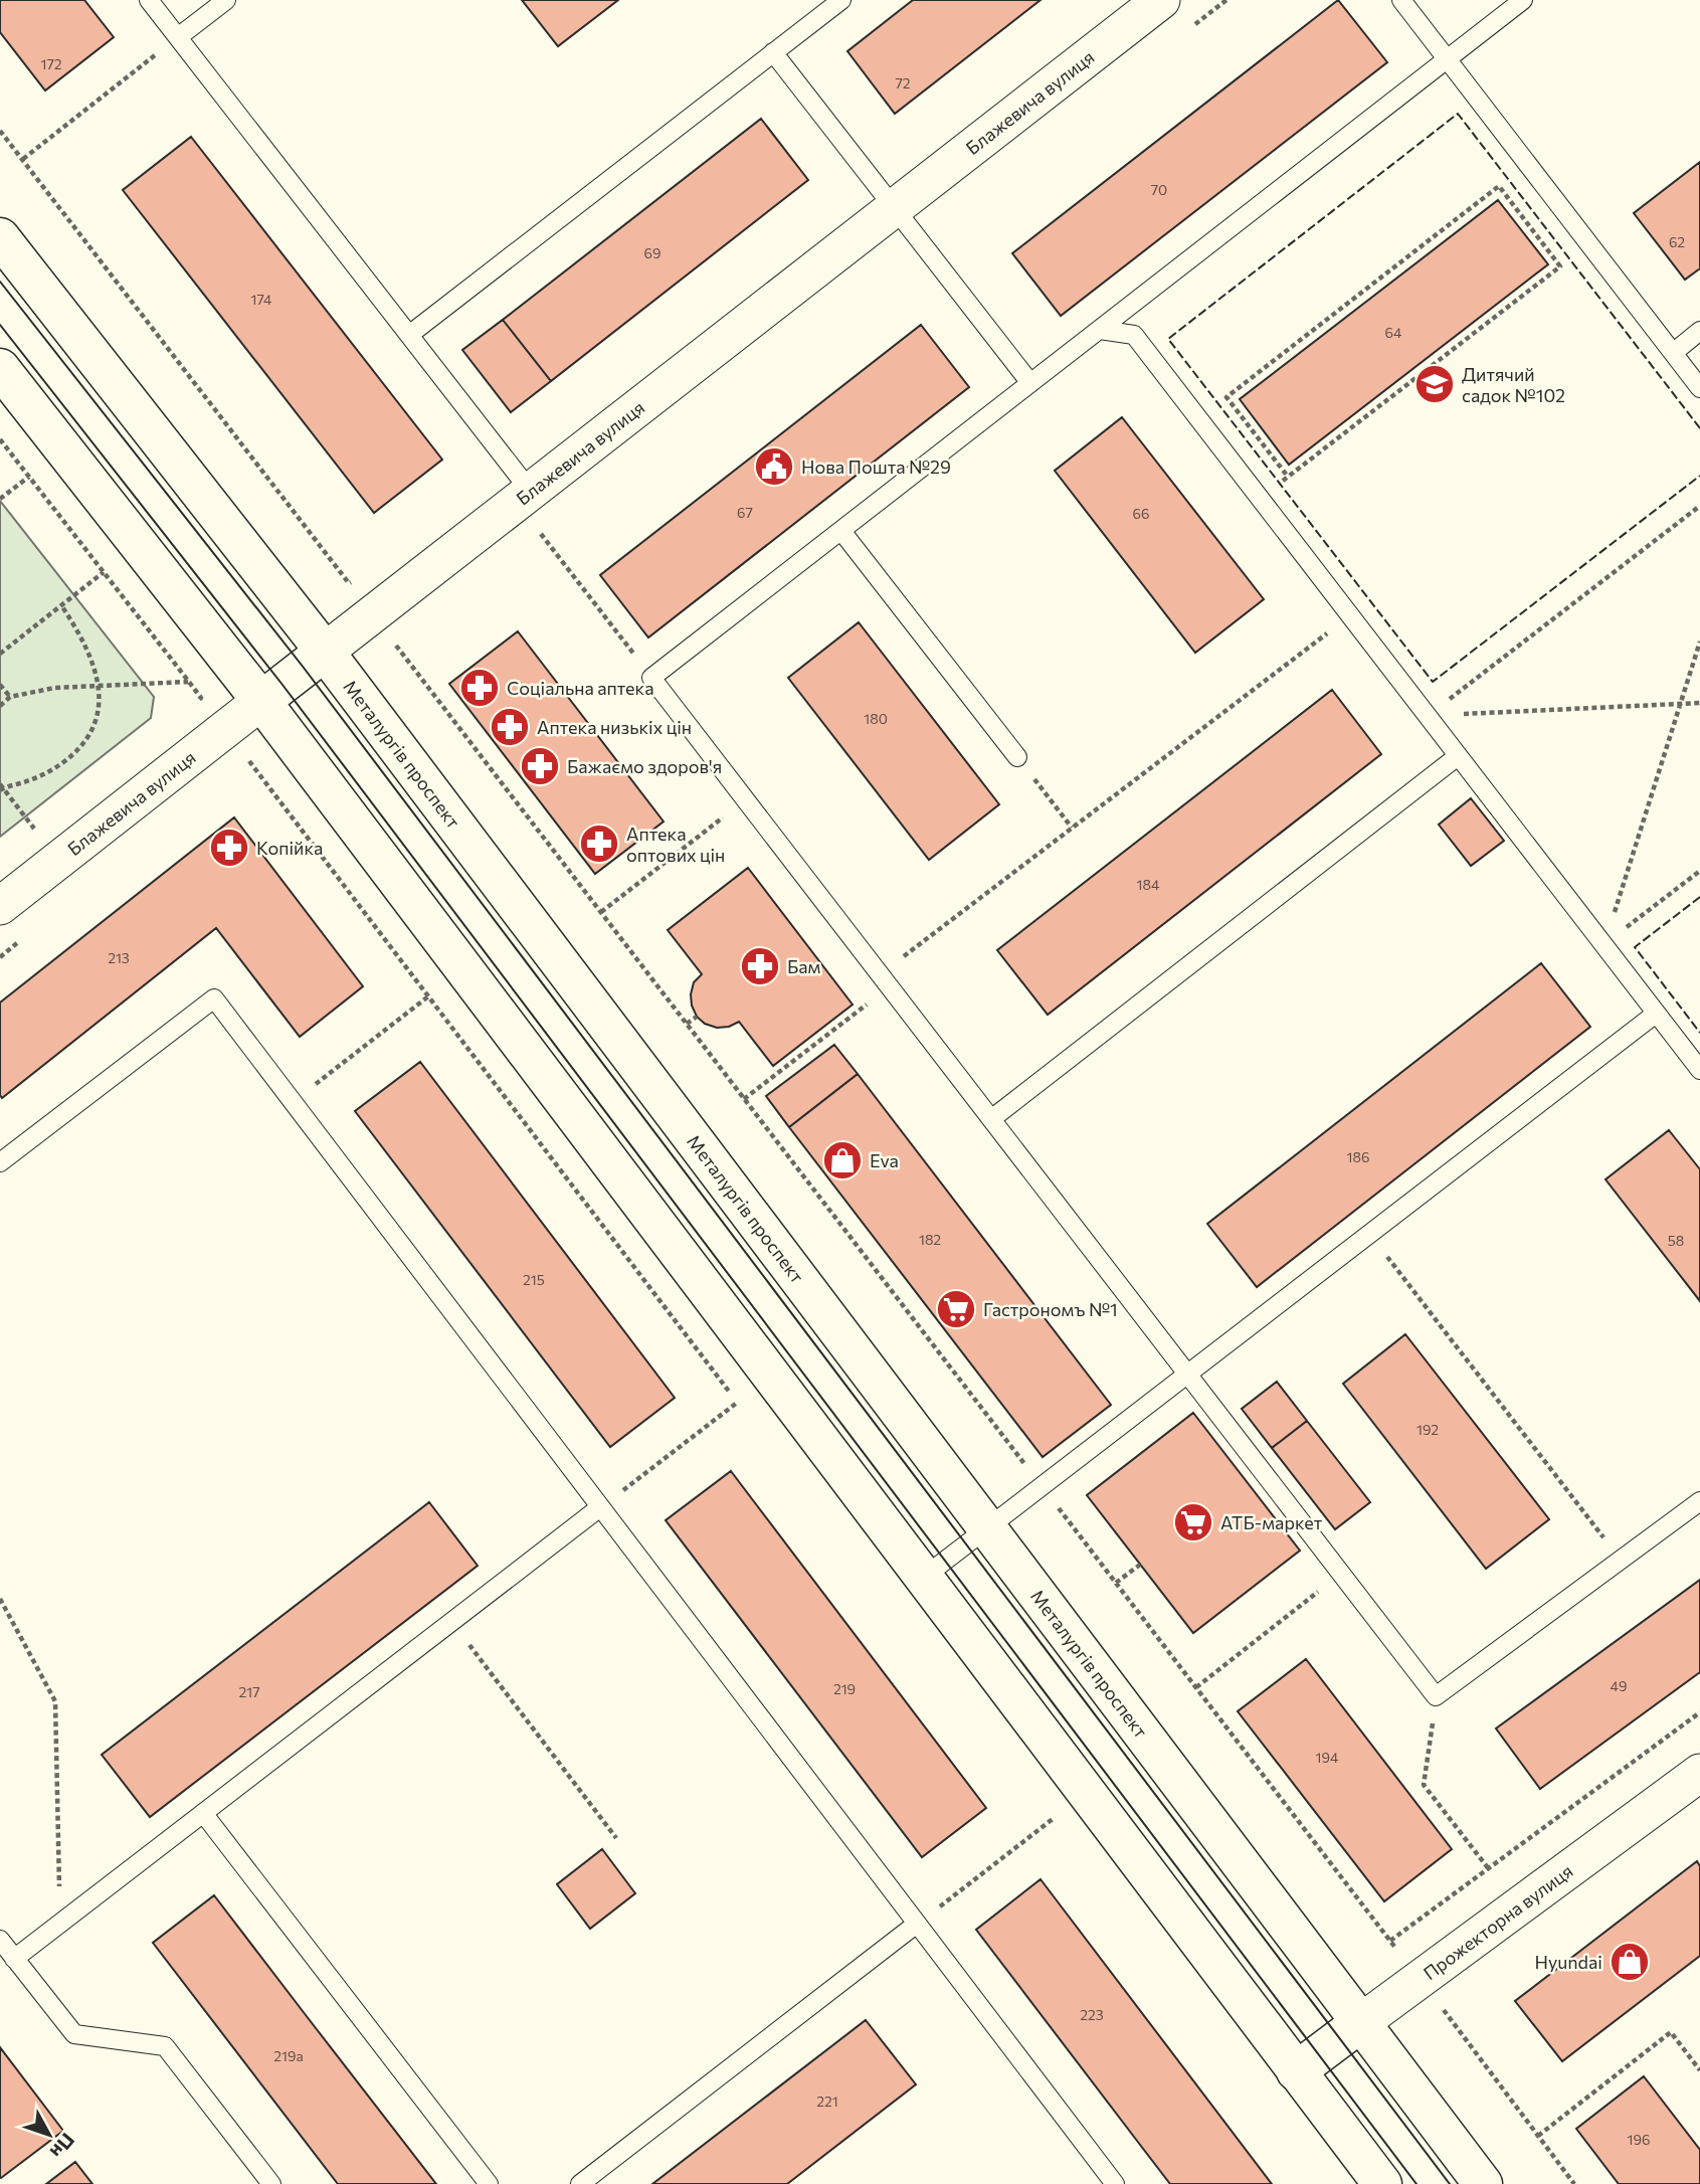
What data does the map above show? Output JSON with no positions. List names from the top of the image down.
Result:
{
  "streets": {
    "main road": ["Блажевича вулиця", "Металургів проспект", "Прожекторна вулиця"]
  },
  "crossings": [
    ["Блажевича вулиця", "Металургів проспект"],
    ["Металургів проспект", "Прожекторна вулиця"]
  ],
  "places": {
    "school or university": ["Дитячий садок №102"],
    "public building": ["Нова Пошта №29"],
    "pharmacy": [
      "Соціальна аптека",
      "Аптека низькіх цін",
      "Бажаємо здоров'я",
      "Аптека оптових цін",
      "Копійка",
      "Бам"
    ],
    "shop": ["Eva", "Hyundai"],
    "supermarket": ["Гастрономъ №1", "АТБ-маркет"]
  },
  "house_numbers": [
    "172",
    "72",
    "70",
    "62",
    "69",
    "174",
    "64",
    "67",
    "66",
    "180",
    "184",
    "213",
    "186",
    "182",
    "58",
    "215",
    "192",
    "49",
    "219",
    "217",
    "194",
    "223",
    "219а",
    "221",
    "196"
  ],
  "north": "bottom right"
}
